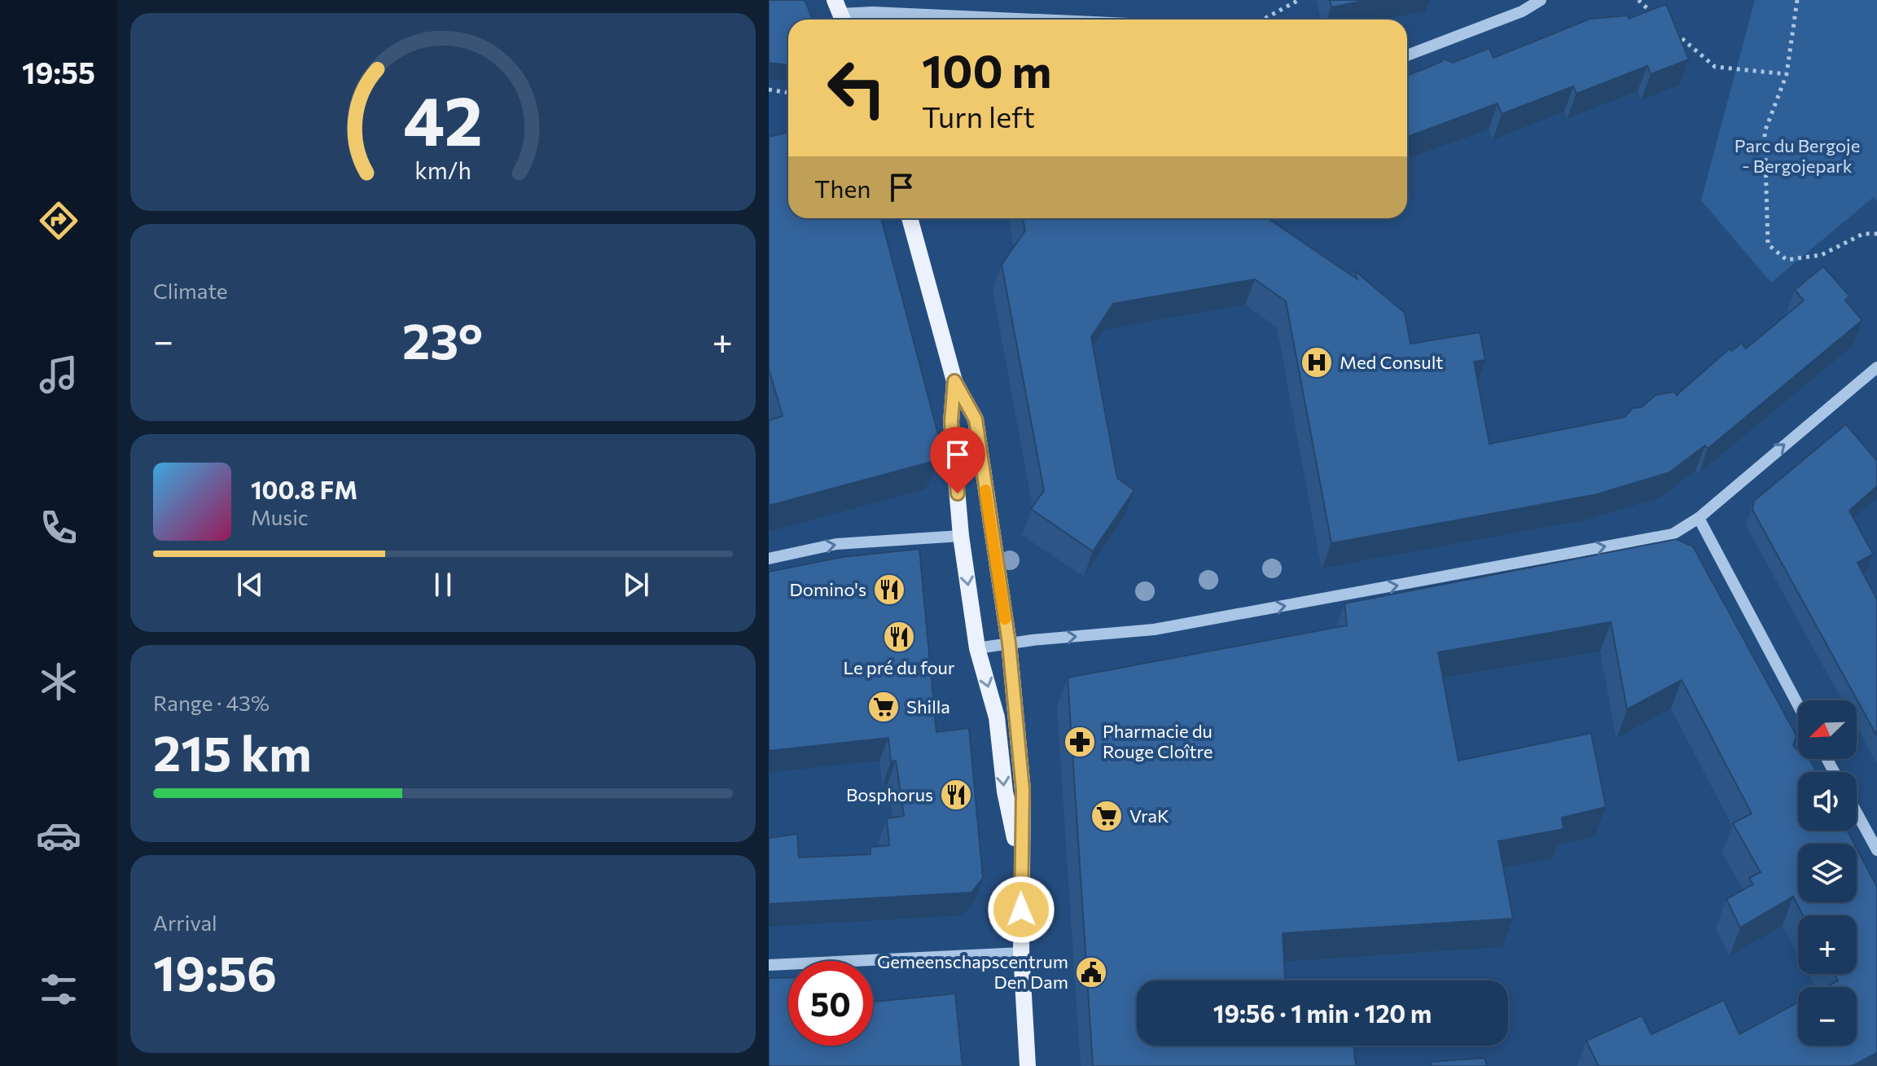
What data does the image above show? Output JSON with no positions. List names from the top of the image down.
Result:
{
  "parks": ["Parc du Bergoje - Bergojepark"],
  "places": {
    "hospital": ["Med Consult"],
    "restaurant": ["Domino's", "Le pré du four", "Bosphorus"],
    "supermarket": ["Shilla", "VraK"],
    "pharmacy": ["Pharmacie du Rouge Cloître"],
    "public building": ["Gemeenschapscentrum Den Dam"]
  },
  "north": "bottom left",
  "page": {
    "tabs": "19:55",
    "turn": ["100 m", "Turn left"],
    "then": "Then",
    "tile": [
      "Climate",
      ["Range · 43%", "215 km"],
      ["Arrival", "19:56"]
    ],
    "heat": ["−", "23°", "+"],
    "song": ["100.8 FM", "Music"],
    "map_buttons": ["+", "−"],
    "limit": "50",
    "trip": "19:56 · 1 min · 120 m",
    "gauge": ["42", "km/h"]
  }
}
